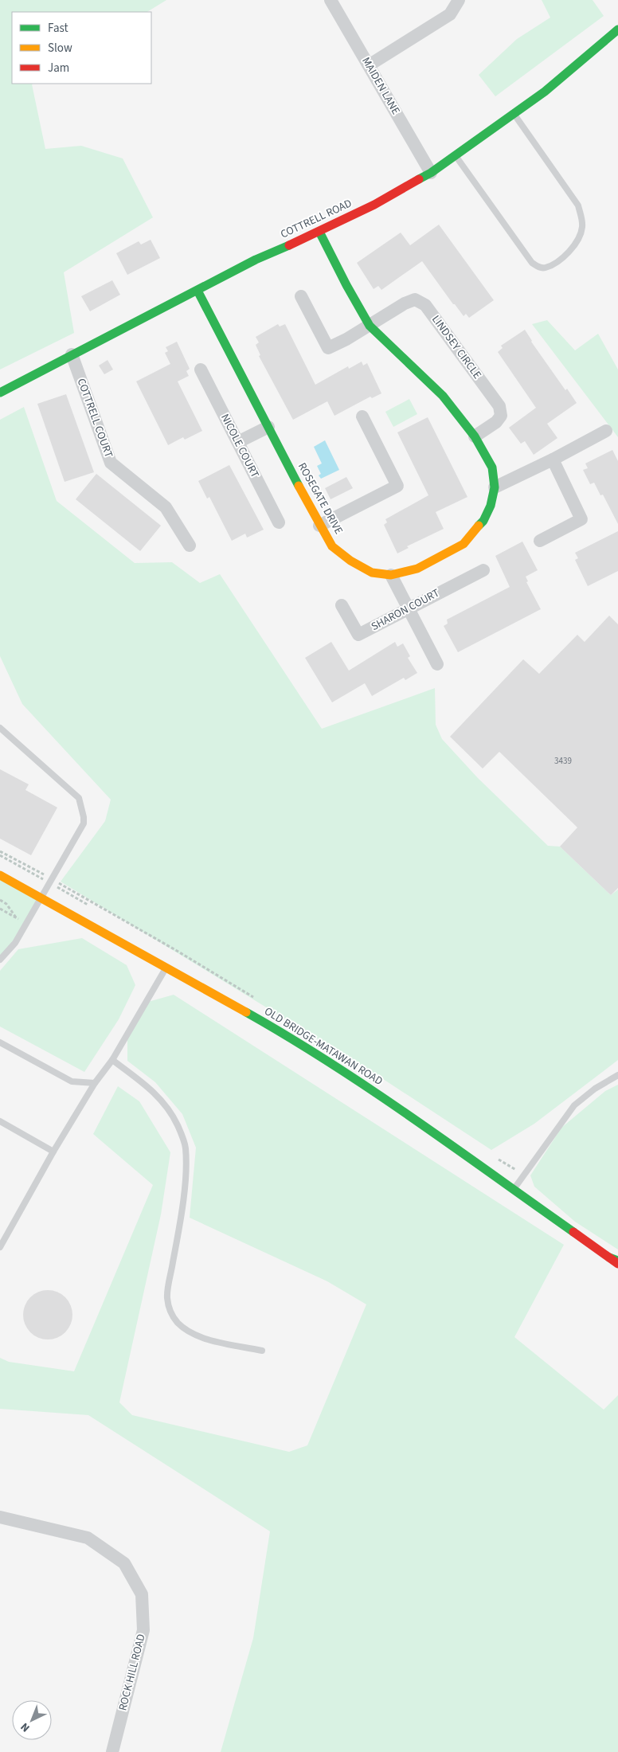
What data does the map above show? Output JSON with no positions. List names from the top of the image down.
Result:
{
  "streets": {
    "main road": ["COTTRELL ROAD", "ROSEGATE DRIVE", "OLD BRIDGE-MATAWAN ROAD"],
    "street": [
      "MAIDEN LANE",
      "LINDSEY CIRCLE",
      "COTTRELL COURT",
      "NICOLE COURT",
      "SHARON COURT",
      "ROCK HILL ROAD"
    ]
  },
  "crossings": [
    ["MAIDEN LANE", "COTTRELL ROAD"],
    ["COTTRELL ROAD", "COTTRELL COURT"],
    ["COTTRELL ROAD", "ROSEGATE DRIVE"],
    ["LINDSEY CIRCLE", "ROSEGATE DRIVE"]
  ],
  "house_numbers": ["3439"],
  "legend": ["Fast", "Slow", "Jam"],
  "north": "bottom left"
}
